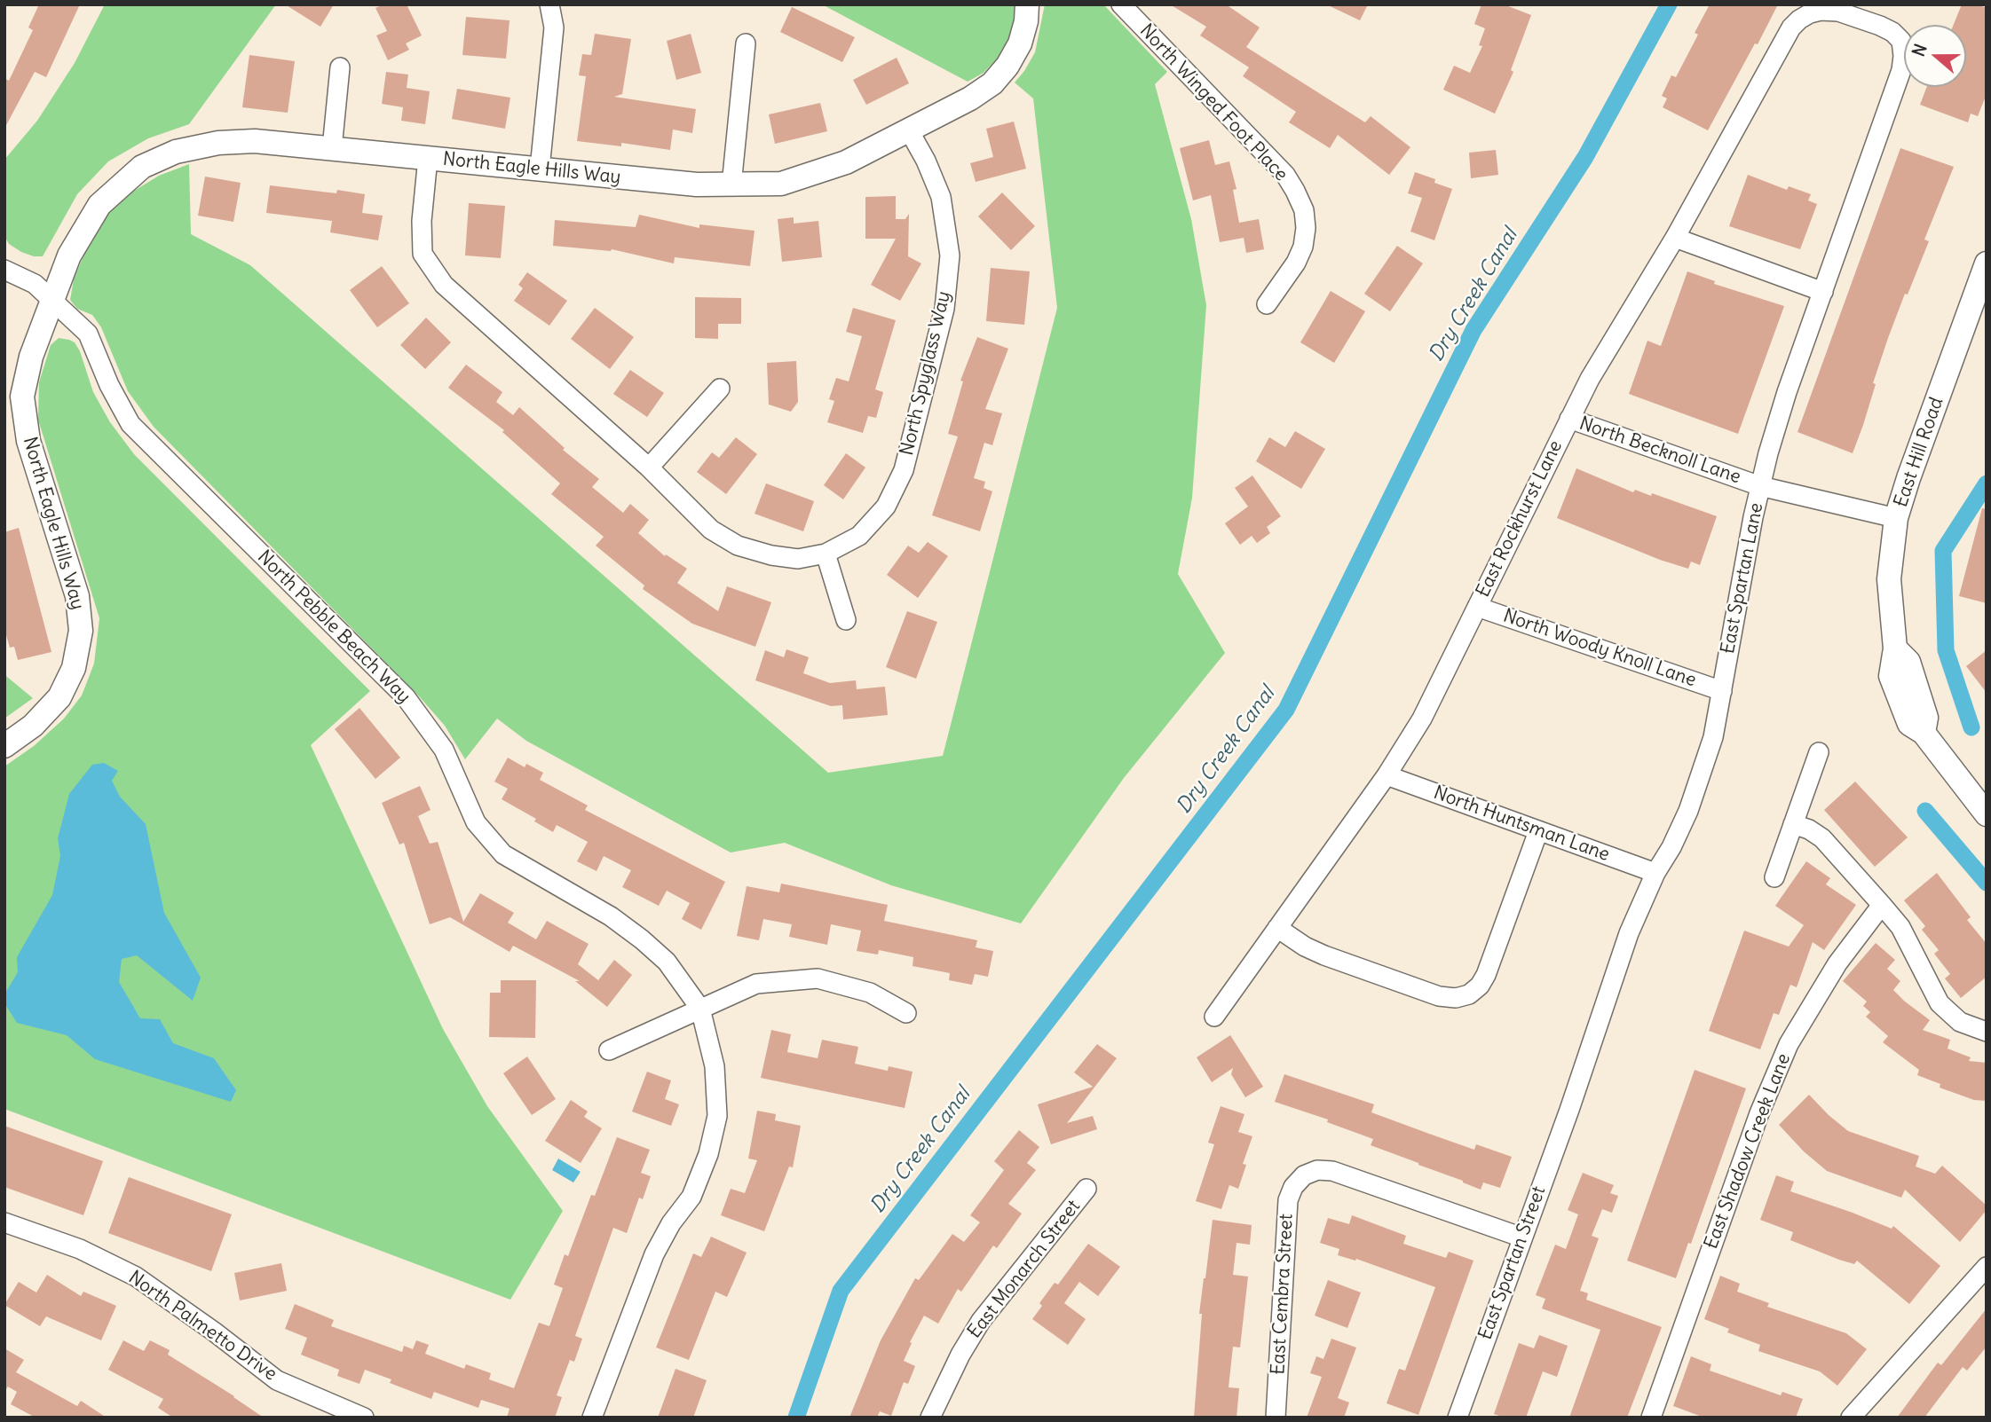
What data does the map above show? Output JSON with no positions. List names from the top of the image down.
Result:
{
  "streets": {
    "street": [
      "North Winged Foot Place",
      "North Eagle Hills Way",
      "North Spyglass Way",
      "North Becknoll Lane",
      "East Hill Road",
      "East Rockhurst Lane",
      "East Spartan Lane",
      "North Pebble Beach Way",
      "North Woody Knoll Lane",
      "North Huntsman Lane",
      "East Shadow Creek Lane",
      "East Spartan Street",
      "East Monarch Street",
      "East Cembra Street",
      "North Palmetto Drive"
    ]
  },
  "crossings": [
    ["North Eagle Hills Way", "North Spyglass Way"],
    ["North Eagle Hills Way", "North Pebble Beach Way"],
    ["North Becknoll Lane", "East Hill Road"],
    ["North Becknoll Lane", "East Rockhurst Lane"],
    ["North Becknoll Lane", "East Spartan Lane"],
    ["East Rockhurst Lane", "East Spartan Lane"],
    ["East Rockhurst Lane", "North Woody Knoll Lane"],
    ["East Rockhurst Lane", "North Huntsman Lane"],
    ["East Spartan Lane", "North Woody Knoll Lane"],
    ["East Spartan Lane", "North Huntsman Lane"],
    ["East Spartan Lane", "East Spartan Street"],
    ["East Spartan Street", "East Cembra Street"]
  ],
  "water": ["Dry Creek Canal"],
  "north": "left"
}
